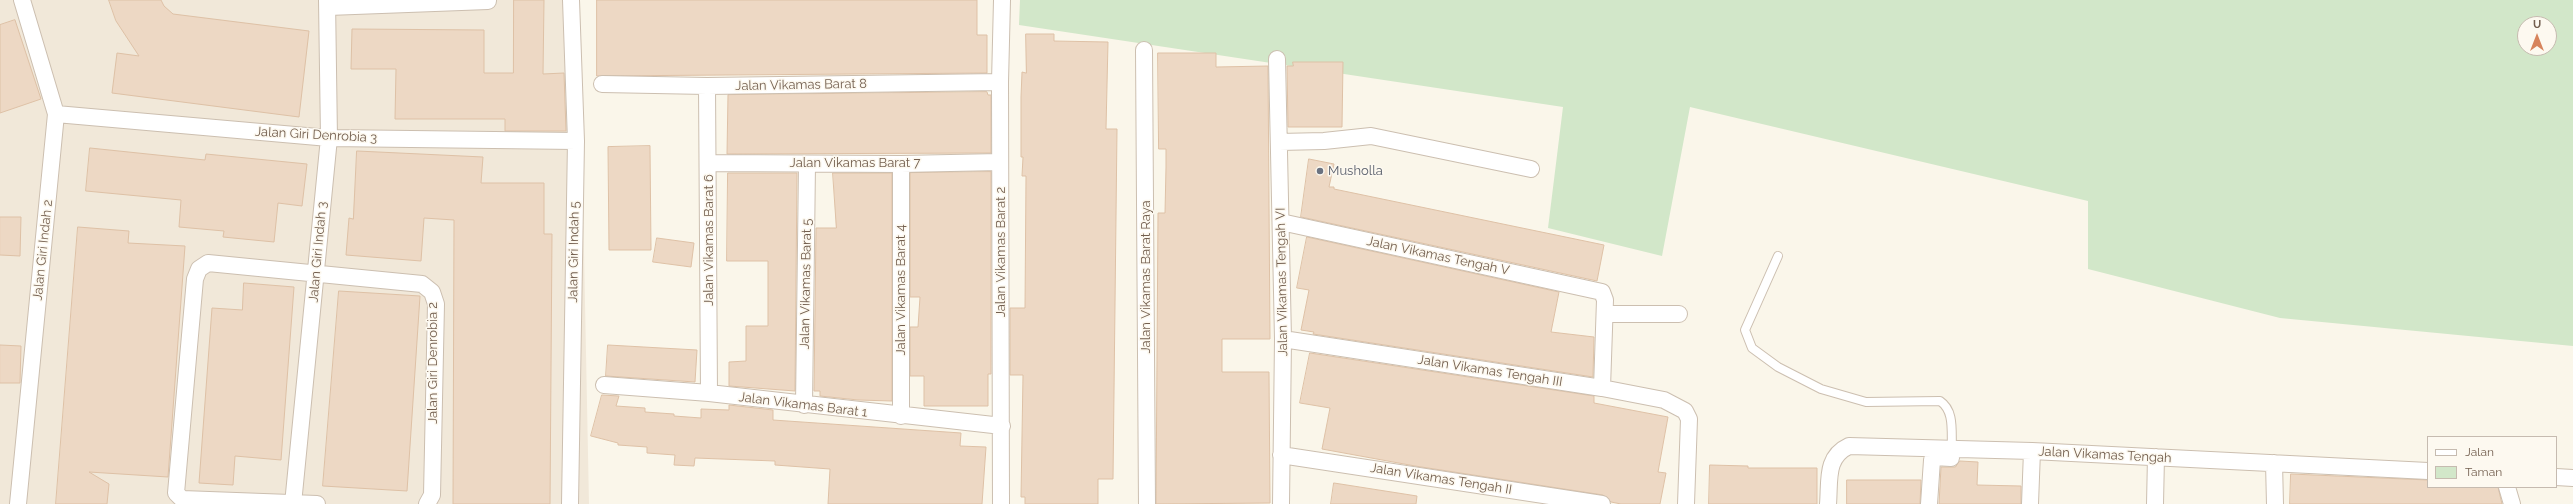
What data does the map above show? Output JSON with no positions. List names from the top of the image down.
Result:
{
  "streets": {
    "street": [
      "Jalan Vikamas Barat 8",
      "Jalan Giri Denrobia 3",
      "Jalan Vikamas Barat 7",
      "Jalan Vikamas Barat 6",
      "Jalan Giri Indah 2",
      "Jalan Giri Indah 3",
      "Jalan Giri Indah 5",
      "Jalan Vikamas Barat 2",
      "Jalan Vikamas Tengah V",
      "Jalan Vikamas Barat Raya",
      "Jalan Vikamas Tengah VI",
      "Jalan Vikamas Barat 5",
      "Jalan Vikamas Barat 4",
      "Jalan Giri Denrobia 2",
      "Jalan Vikamas Tengah III",
      "Jalan Vikamas Barat 1",
      "Jalan Vikamas Tengah",
      "Jalan Vikamas Tengah II"
    ]
  },
  "crossings": [
    ["Jalan Vikamas Barat 8", "Jalan Vikamas Barat 6"],
    ["Jalan Vikamas Barat 8", "Jalan Vikamas Barat 2"],
    ["Jalan Giri Denrobia 3", "Jalan Giri Indah 2"],
    ["Jalan Giri Denrobia 3", "Jalan Giri Indah 3"],
    ["Jalan Giri Denrobia 3", "Jalan Giri Indah 5"],
    ["Jalan Vikamas Barat 7", "Jalan Vikamas Barat 6"],
    ["Jalan Vikamas Barat 7", "Jalan Vikamas Barat 2"],
    ["Jalan Vikamas Barat 7", "Jalan Vikamas Barat 5"],
    ["Jalan Vikamas Barat 7", "Jalan Vikamas Barat 4"],
    ["Jalan Vikamas Barat 6", "Jalan Vikamas Barat 1"],
    ["Jalan Giri Indah 3", "Jalan Giri Denrobia 2"],
    ["Jalan Vikamas Barat 2", "Jalan Vikamas Barat 1"],
    ["Jalan Vikamas Tengah V", "Jalan Vikamas Tengah VI"],
    ["Jalan Vikamas Tengah VI", "Jalan Vikamas Tengah III"],
    ["Jalan Vikamas Tengah VI", "Jalan Vikamas Tengah II"],
    ["Jalan Vikamas Barat 5", "Jalan Vikamas Barat 1"],
    ["Jalan Vikamas Barat 4", "Jalan Vikamas Barat 1"]
  ],
  "places": ["Musholla"],
  "legend": ["Jalan", "Taman"],
  "north": "top"
}
